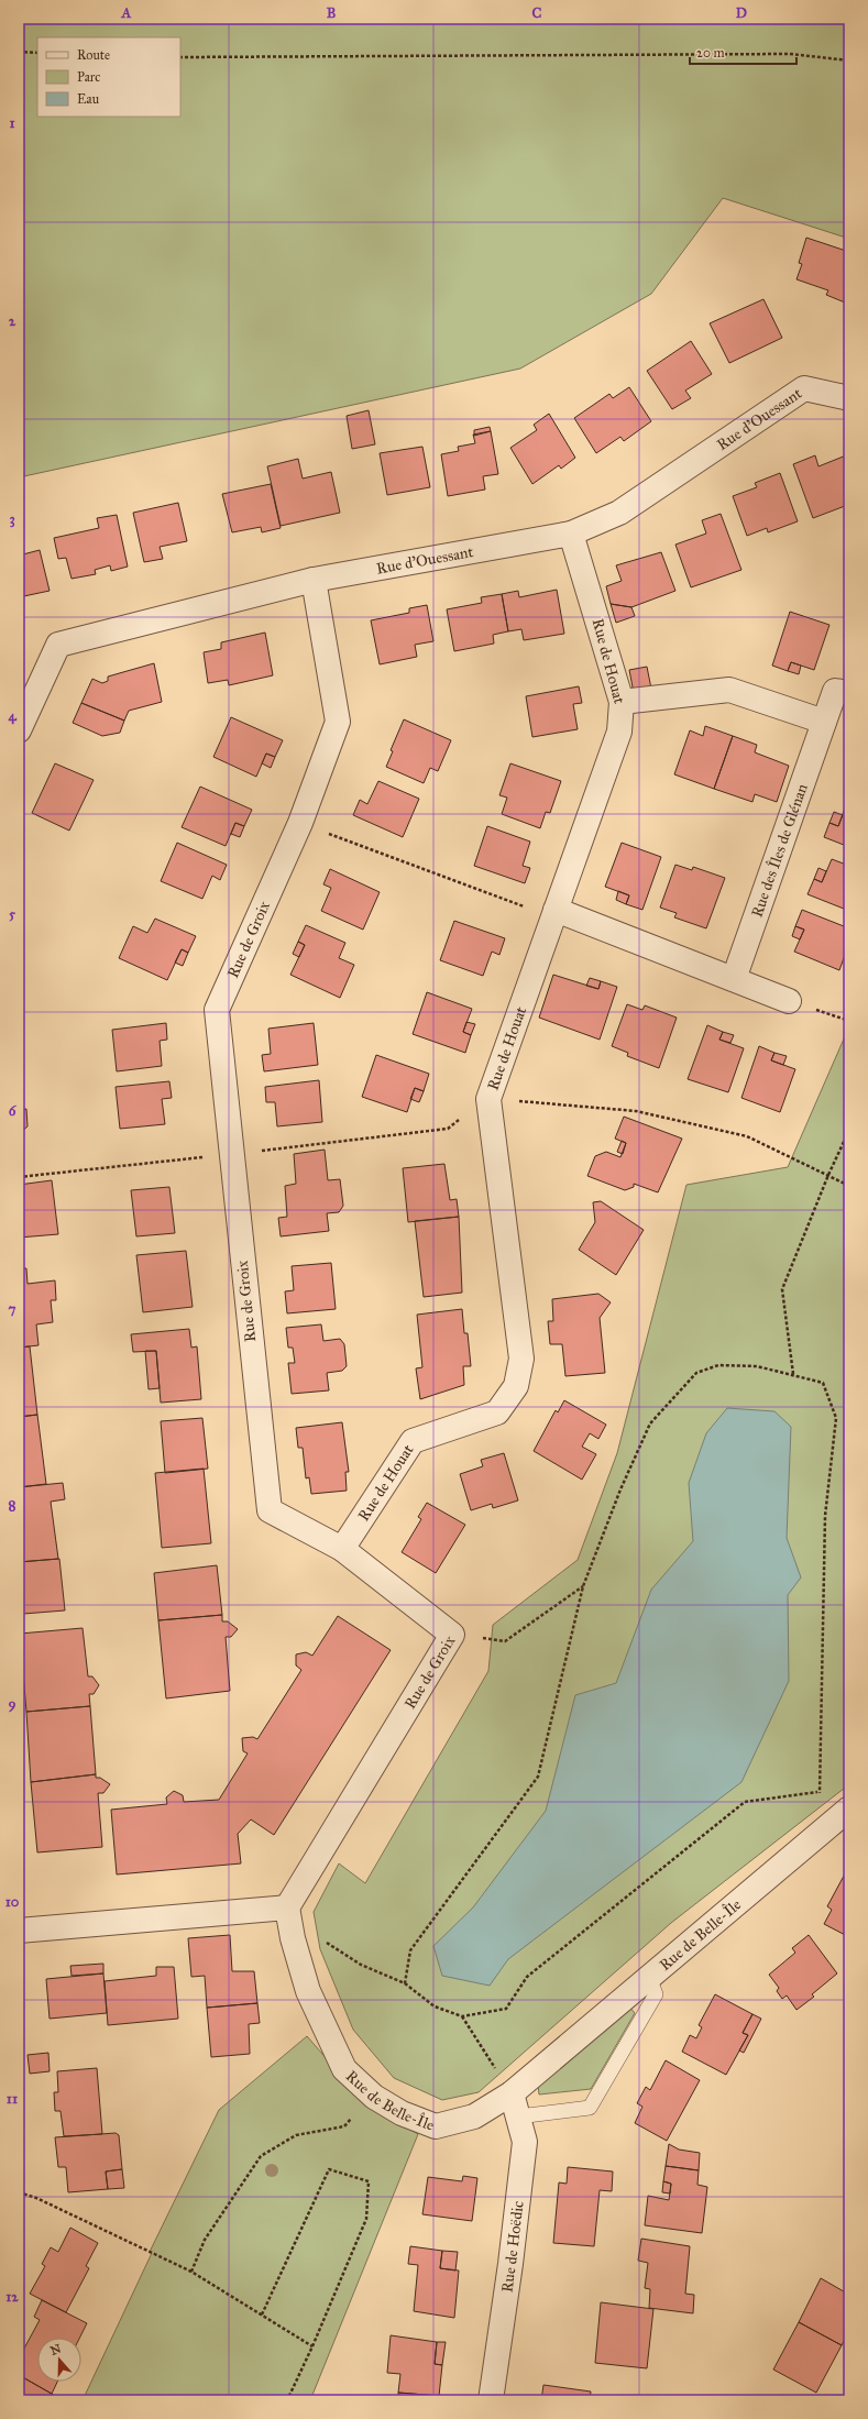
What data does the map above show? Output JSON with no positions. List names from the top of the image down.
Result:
{
  "streets": {
    "street": [
      "Rue d'Ouessant",
      "Rue de Houat",
      "Rue des Îles de Glénan",
      "Rue de Groix",
      "Rue de Belle-Île",
      "Rue de Hoëdic"
    ]
  },
  "crossings": [
    ["Rue d'Ouessant", "Rue de Houat"],
    ["Rue d'Ouessant", "Rue de Groix"],
    ["Rue de Houat", "Rue de Groix"],
    ["Rue de Groix", "Rue de Belle-Île"],
    ["Rue de Belle-Île", "Rue de Hoëdic"]
  ],
  "legend": ["Route", "Parc", "Eau"],
  "scale_bar": "20 m",
  "north": "top",
  "grid": {
    "columns": [
      "A",
      "B",
      "C",
      "D"
    ],
    "rows": [
      "1",
      "2",
      "3",
      "4",
      "5",
      "6",
      "7",
      "8",
      "9",
      "10",
      "11",
      "12"
    ]
  }
}
